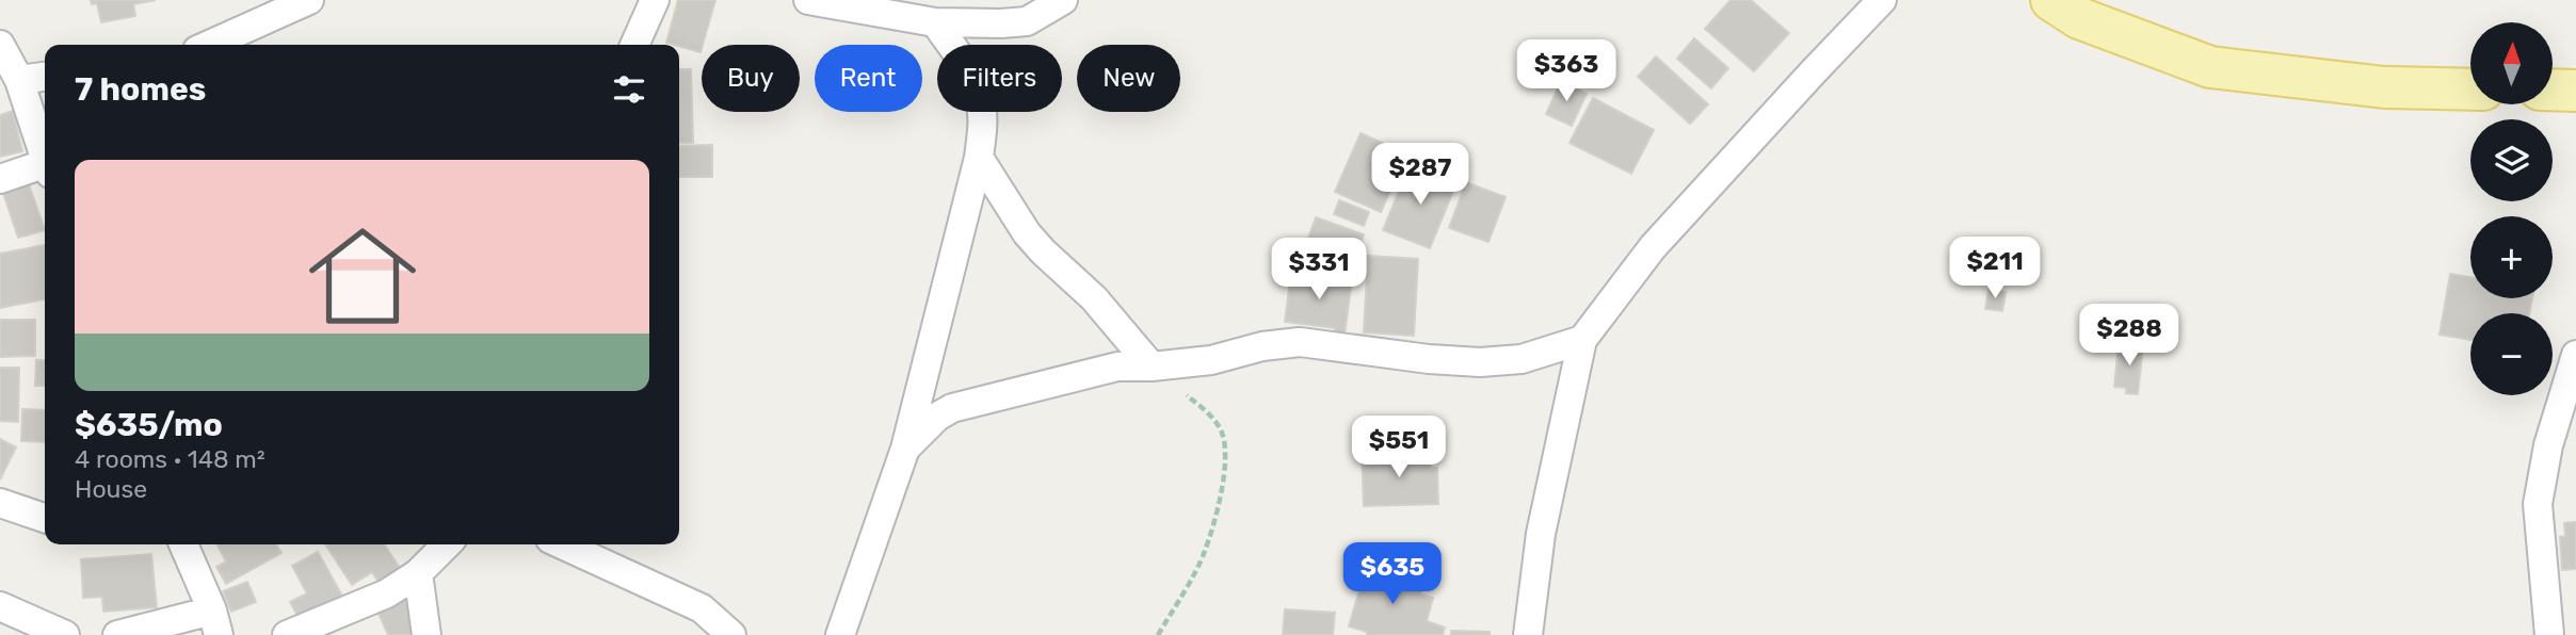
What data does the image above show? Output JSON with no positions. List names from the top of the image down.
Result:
{
  "north": "top",
  "page": {
    "map_buttons": ["+", "−"],
    "price": [
      "$363",
      "$287",
      "$211",
      "$331",
      "$288",
      "$551",
      "$635"
    ],
    "chip": [
      "Buy",
      "Rent",
      "Filters",
      "New"
    ],
    "heading": "7 homes",
    "list": [
      {
        "name": "$635/mo",
        "note": "4 rooms · 148 m² · House"
      }
    ]
  }
}
